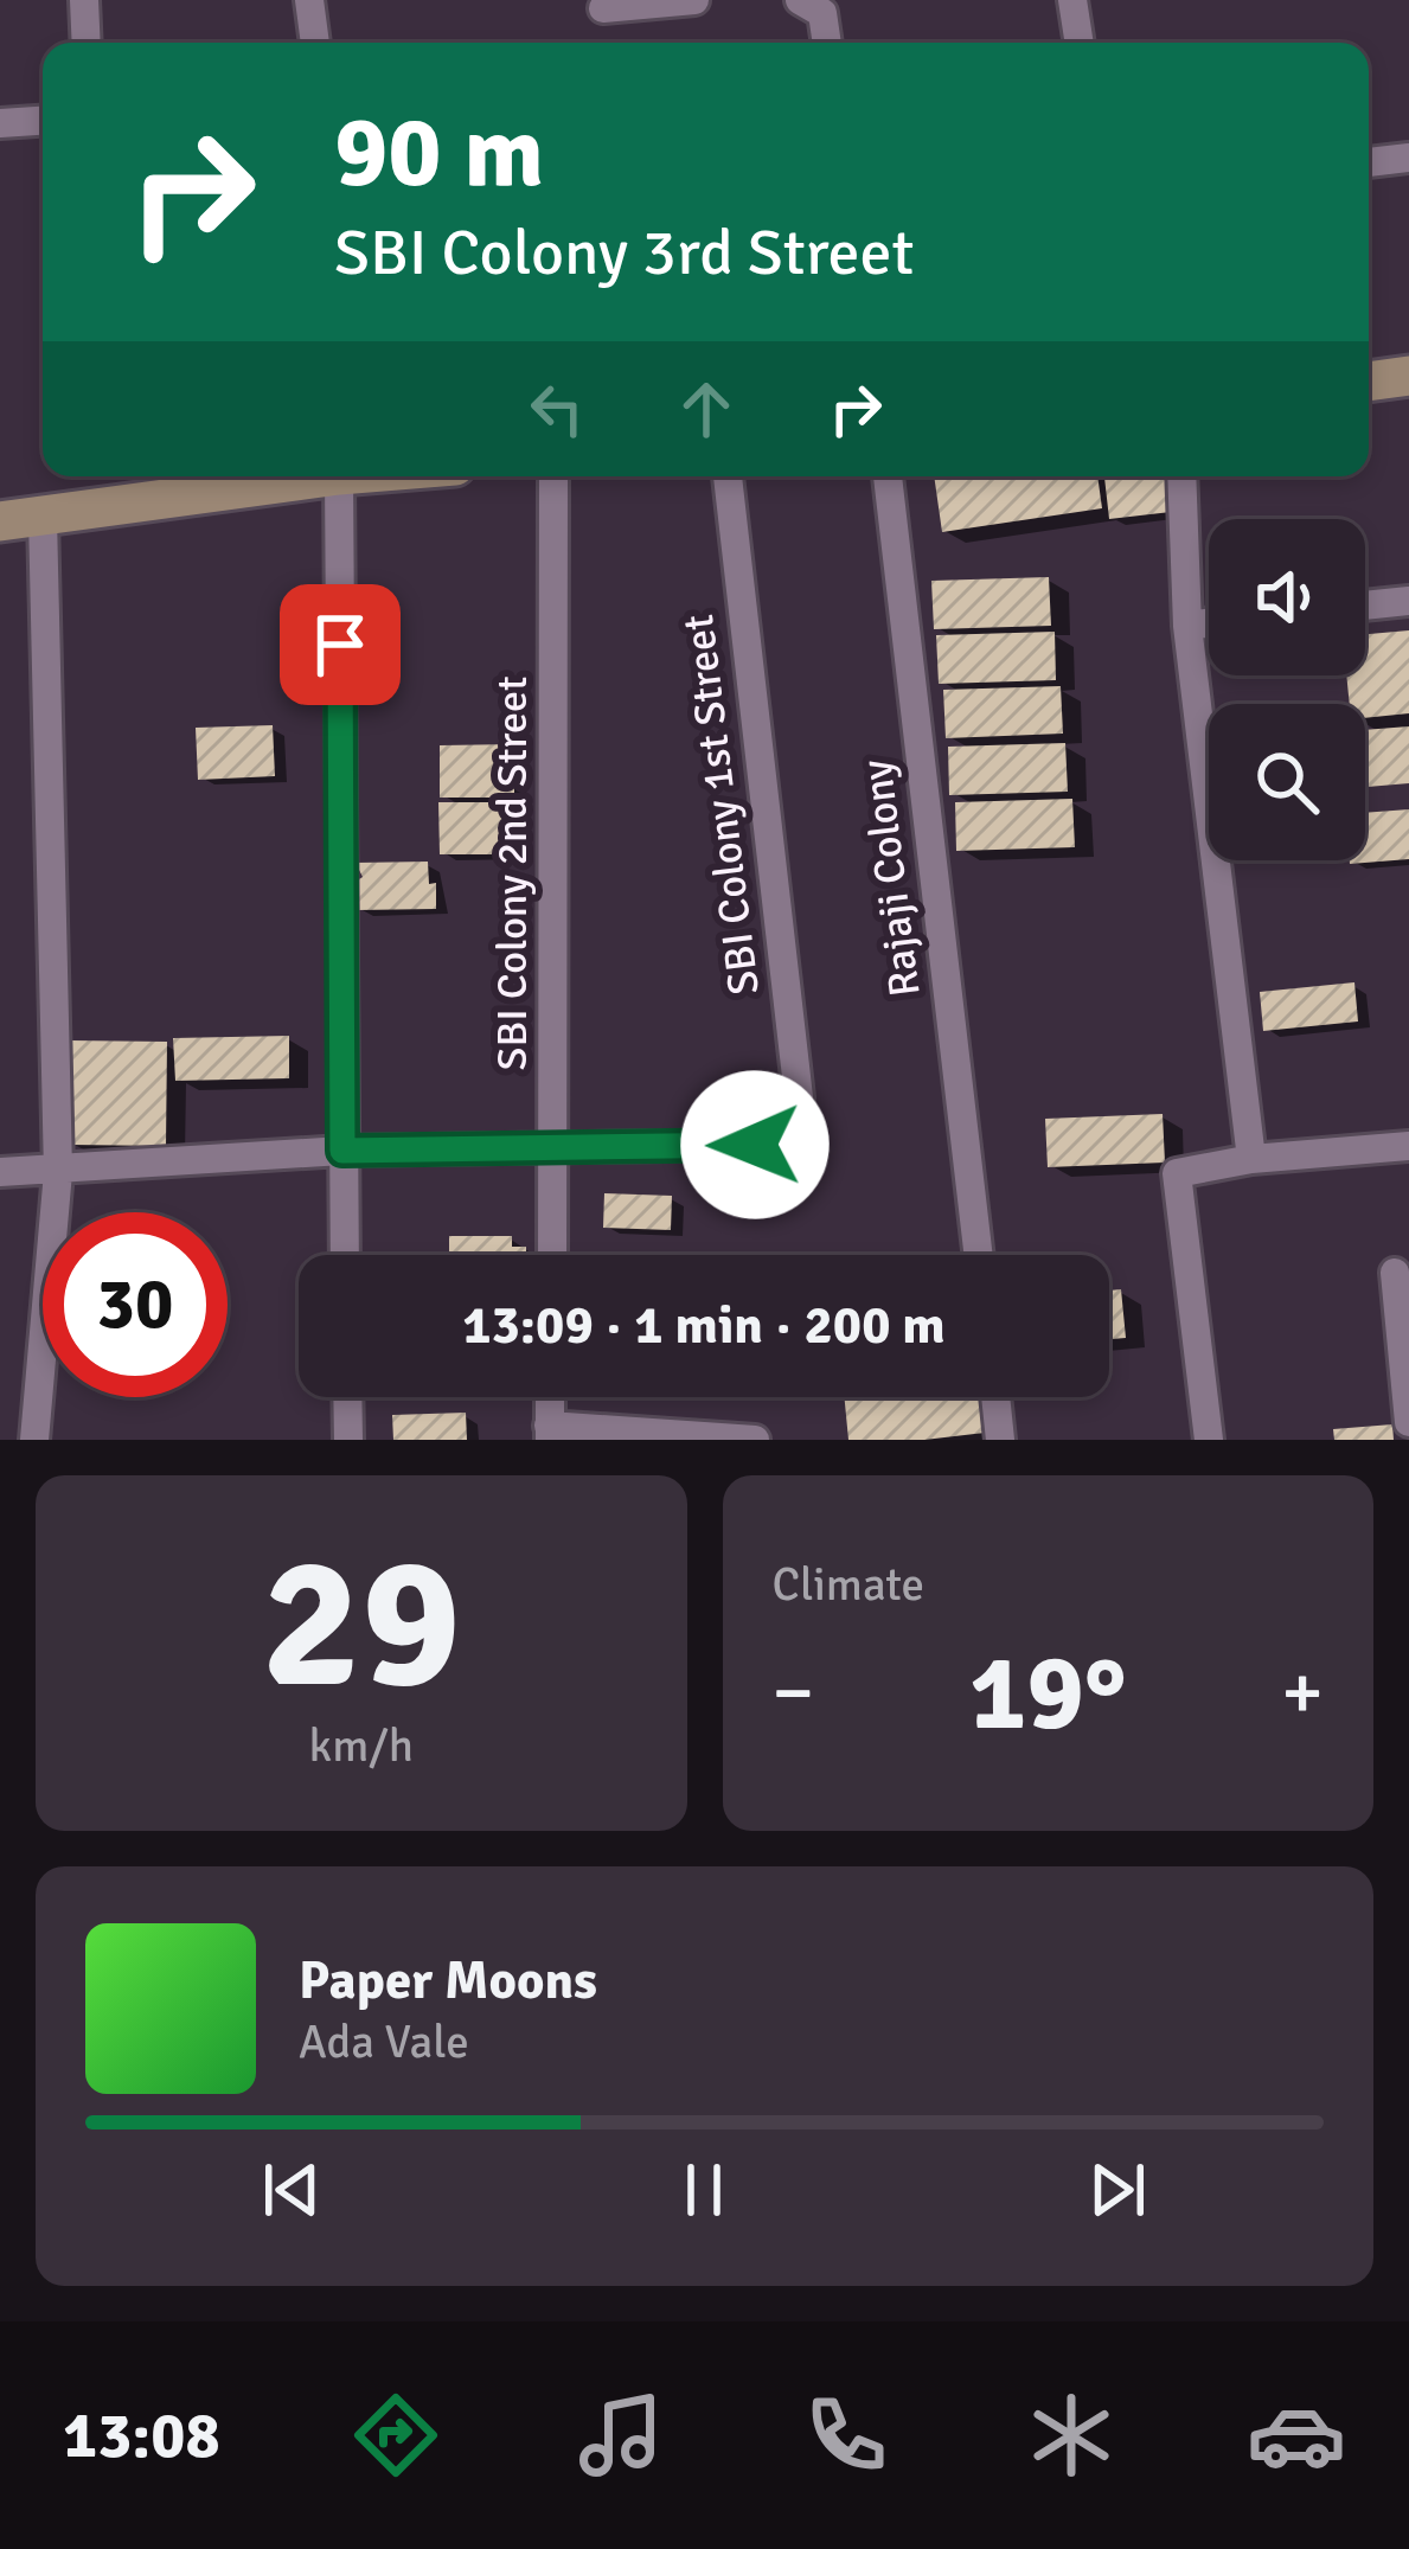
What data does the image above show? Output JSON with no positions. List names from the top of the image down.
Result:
{
  "streets": {
    "street": ["SBI Colony 1st Street", "SBI Colony 2nd Street", "Rajaji Colony"]
  },
  "crossings": [
    ["SBI Colony 1st Street", "SBI Colony 2nd Street"]
  ],
  "page": {
    "turn": ["90 m", "SBI Colony 3rd Street"],
    "limit": "30",
    "trip": "13:09 · 1 min · 200 m",
    "tile": [
      ["29", "km/h"],
      "Climate"
    ],
    "heat": ["−", "19°", "+"],
    "song": ["Paper Moons", "Ada Vale"],
    "tabs": "13:08"
  }
}
